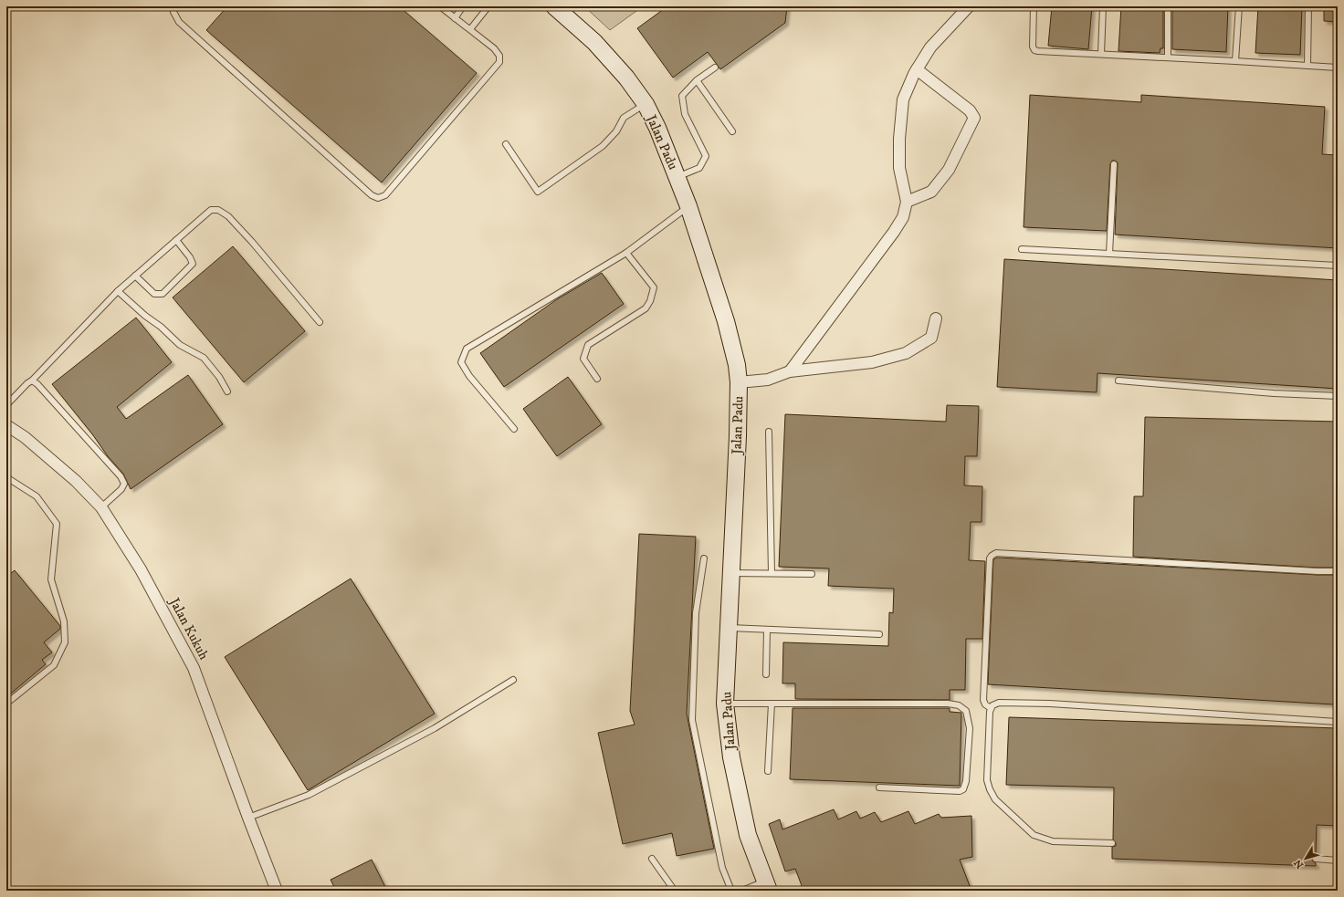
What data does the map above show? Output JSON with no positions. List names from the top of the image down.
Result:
{
  "streets": {
    "street": ["Jalan Padu", "Jalan Kukuh"]
  },
  "north": "bottom left"
}
